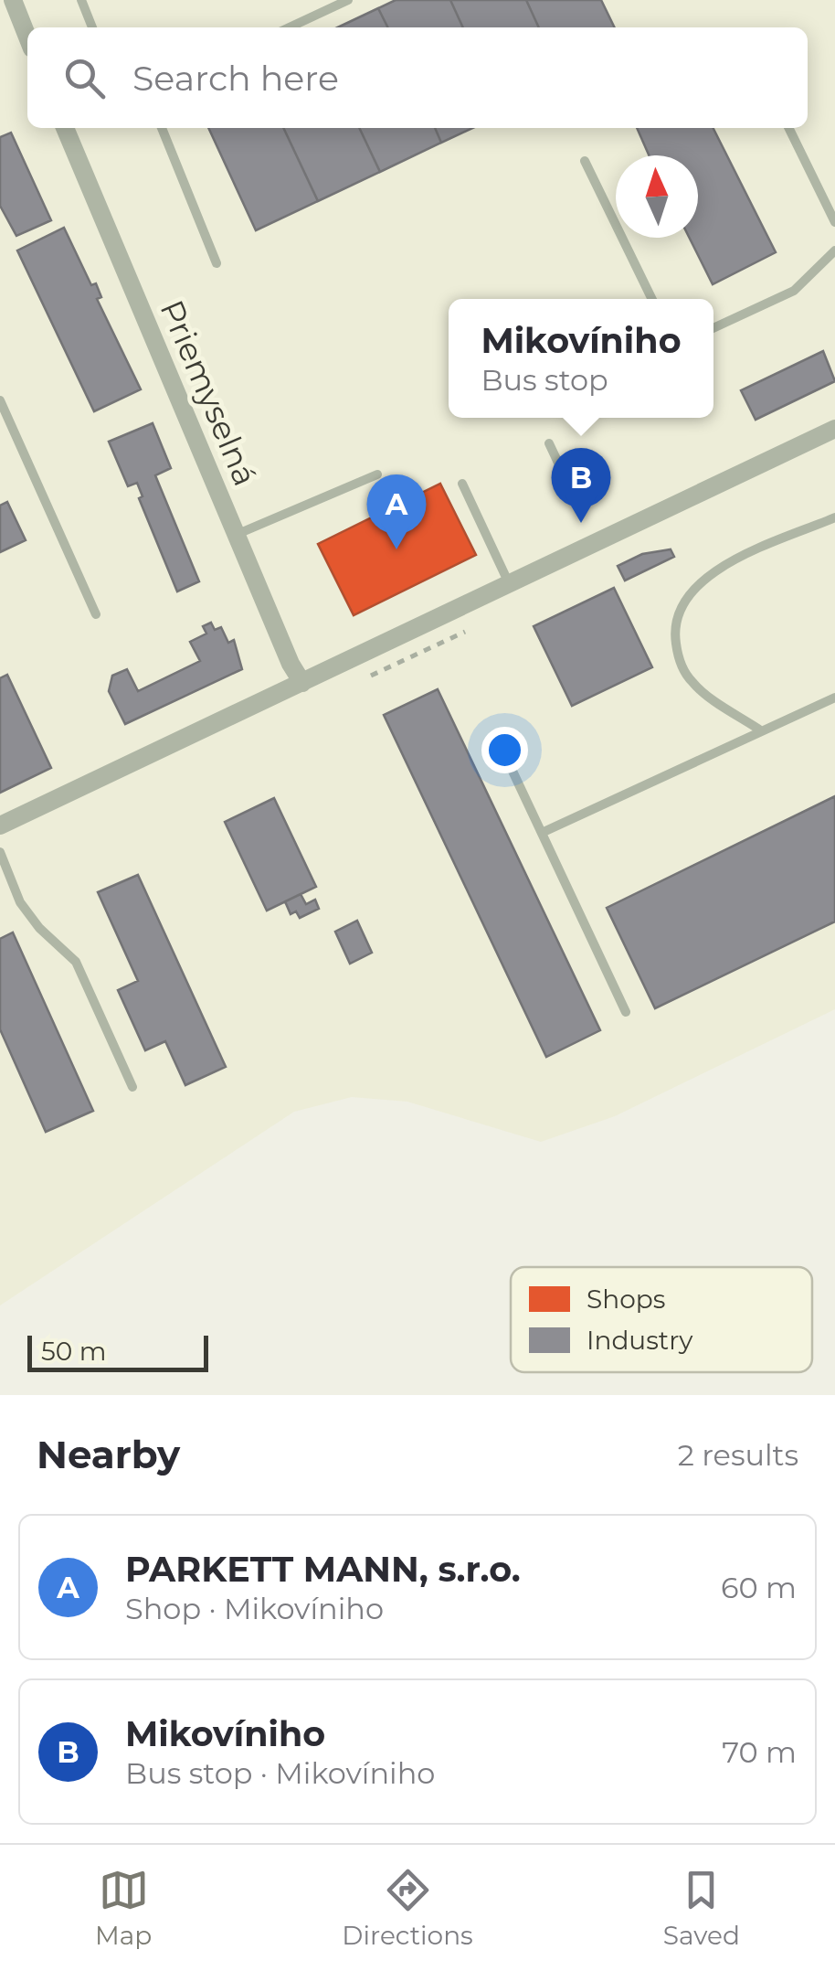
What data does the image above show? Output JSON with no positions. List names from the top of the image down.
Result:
{
  "streets": {
    "street": ["Priemyselná"]
  },
  "legend": ["Shops", "Industry"],
  "scale_bar": "50 m",
  "north": "top",
  "page": {
    "search": "Search here",
    "popup": ["Mikovíniho", "Bus stop"],
    "pins": ["B", "A"],
    "scale": "50 m",
    "heading": ["Nearby", "2 results"],
    "list": [
      {
        "mark": "A",
        "name": "PARKETT MANN, s.r.o.",
        "note": "Shop · Mikovíniho",
        "value": "60 m"
      },
      {
        "mark": "B",
        "name": "Mikovíniho",
        "note": "Bus stop · Mikovíniho",
        "value": "70 m"
      }
    ],
    "nav": ["Map", "Directions", "Saved"]
  }
}
